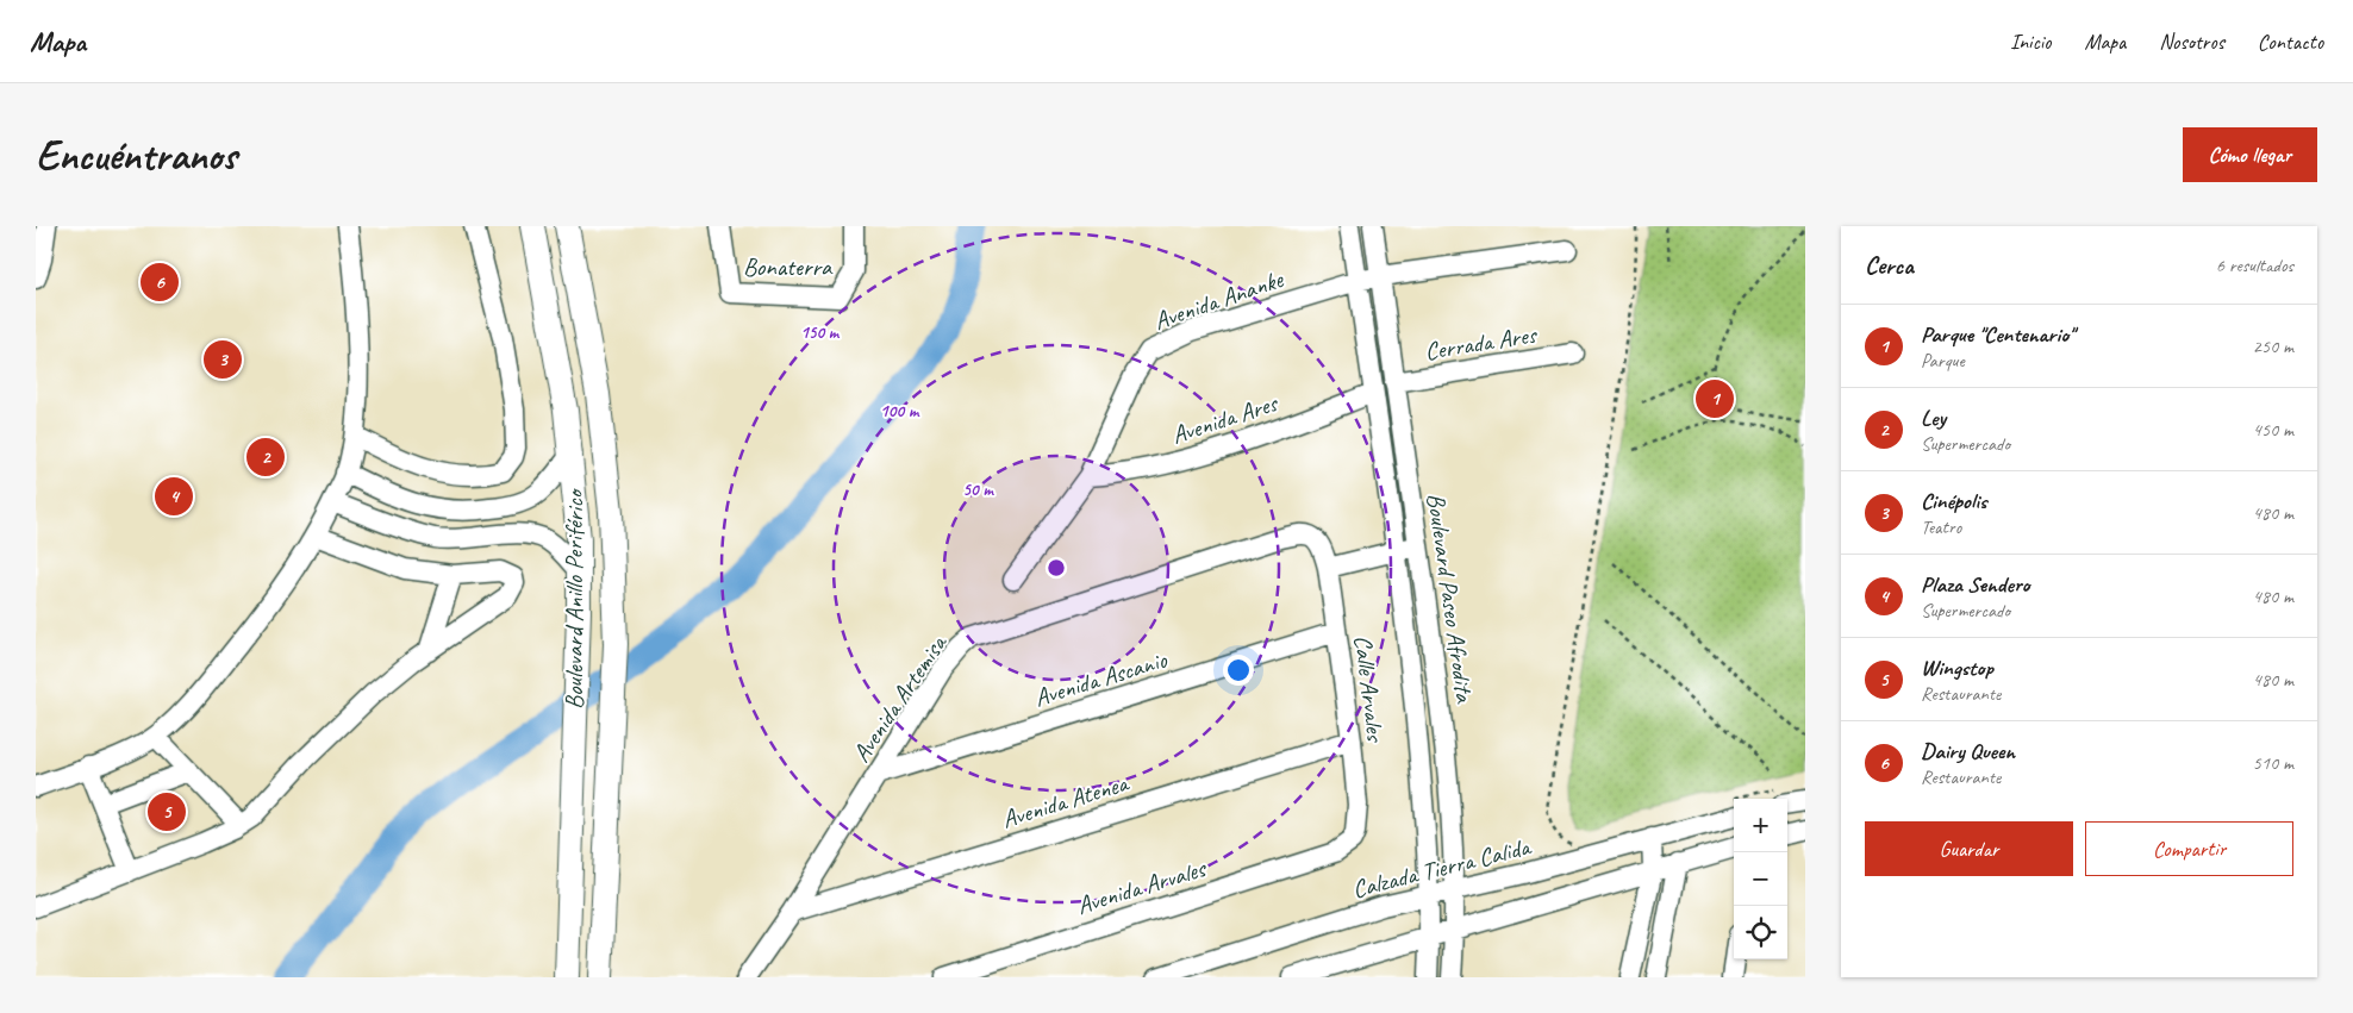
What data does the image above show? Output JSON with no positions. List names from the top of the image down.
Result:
{
  "streets": {
    "main road": ["Boulevard Anillo Periférico"],
    "street": [
      "Bonaterra",
      "Avenida Ananke",
      "Cerrada Ares",
      "Avenida Ares",
      "Boulevard Paseo Afrodita",
      "Avenida Ascanio",
      "Calle Arvales",
      "Avenida Artemisa",
      "Avenida Atenea",
      "Calzada Tierra Calida",
      "Avenida Arvales"
    ]
  },
  "crossings": [
    ["Avenida Ananke", "Avenida Ares"],
    ["Avenida Ananke", "Boulevard Paseo Afrodita"],
    ["Cerrada Ares", "Boulevard Paseo Afrodita"],
    ["Avenida Ares", "Boulevard Paseo Afrodita"],
    ["Boulevard Paseo Afrodita", "Calzada Tierra Calida"],
    ["Avenida Ascanio", "Calle Arvales"],
    ["Avenida Ascanio", "Avenida Artemisa"],
    ["Calle Arvales", "Avenida Artemisa"],
    ["Calle Arvales", "Avenida Atenea"],
    ["Calle Arvales", "Avenida Arvales"],
    ["Avenida Artemisa", "Avenida Atenea"]
  ],
  "page": {
    "header": "Mapa",
    "nav": [
      "Inicio",
      "Mapa",
      "Nosotros",
      "Contacto"
    ],
    "buttons": [
      "Cómo llegar",
      ["Guardar", "Compartir"]
    ],
    "title": "Encuéntranos",
    "heading": ["Cerca", "6 resultados"],
    "pins": [
      "6",
      "3",
      "1",
      "2",
      "4",
      "5"
    ],
    "list": [
      {
        "mark": "1",
        "name": "Parque \"Centenario\"",
        "note": "Parque",
        "value": "250 m"
      },
      {
        "mark": "2",
        "name": "Ley",
        "note": "Supermercado",
        "value": "450 m"
      },
      {
        "mark": "3",
        "name": "Cinépolis",
        "note": "Teatro",
        "value": "480 m"
      },
      {
        "mark": "4",
        "name": "Plaza Sendero",
        "note": "Supermercado",
        "value": "480 m"
      },
      {
        "mark": "5",
        "name": "Wingstop",
        "note": "Restaurante",
        "value": "480 m"
      },
      {
        "mark": "6",
        "name": "Dairy Queen",
        "note": "Restaurante",
        "value": "510 m"
      }
    ],
    "map_buttons": ["+", "−"]
  },
  "rings": ["150 m", "100 m", "50 m"]
}
